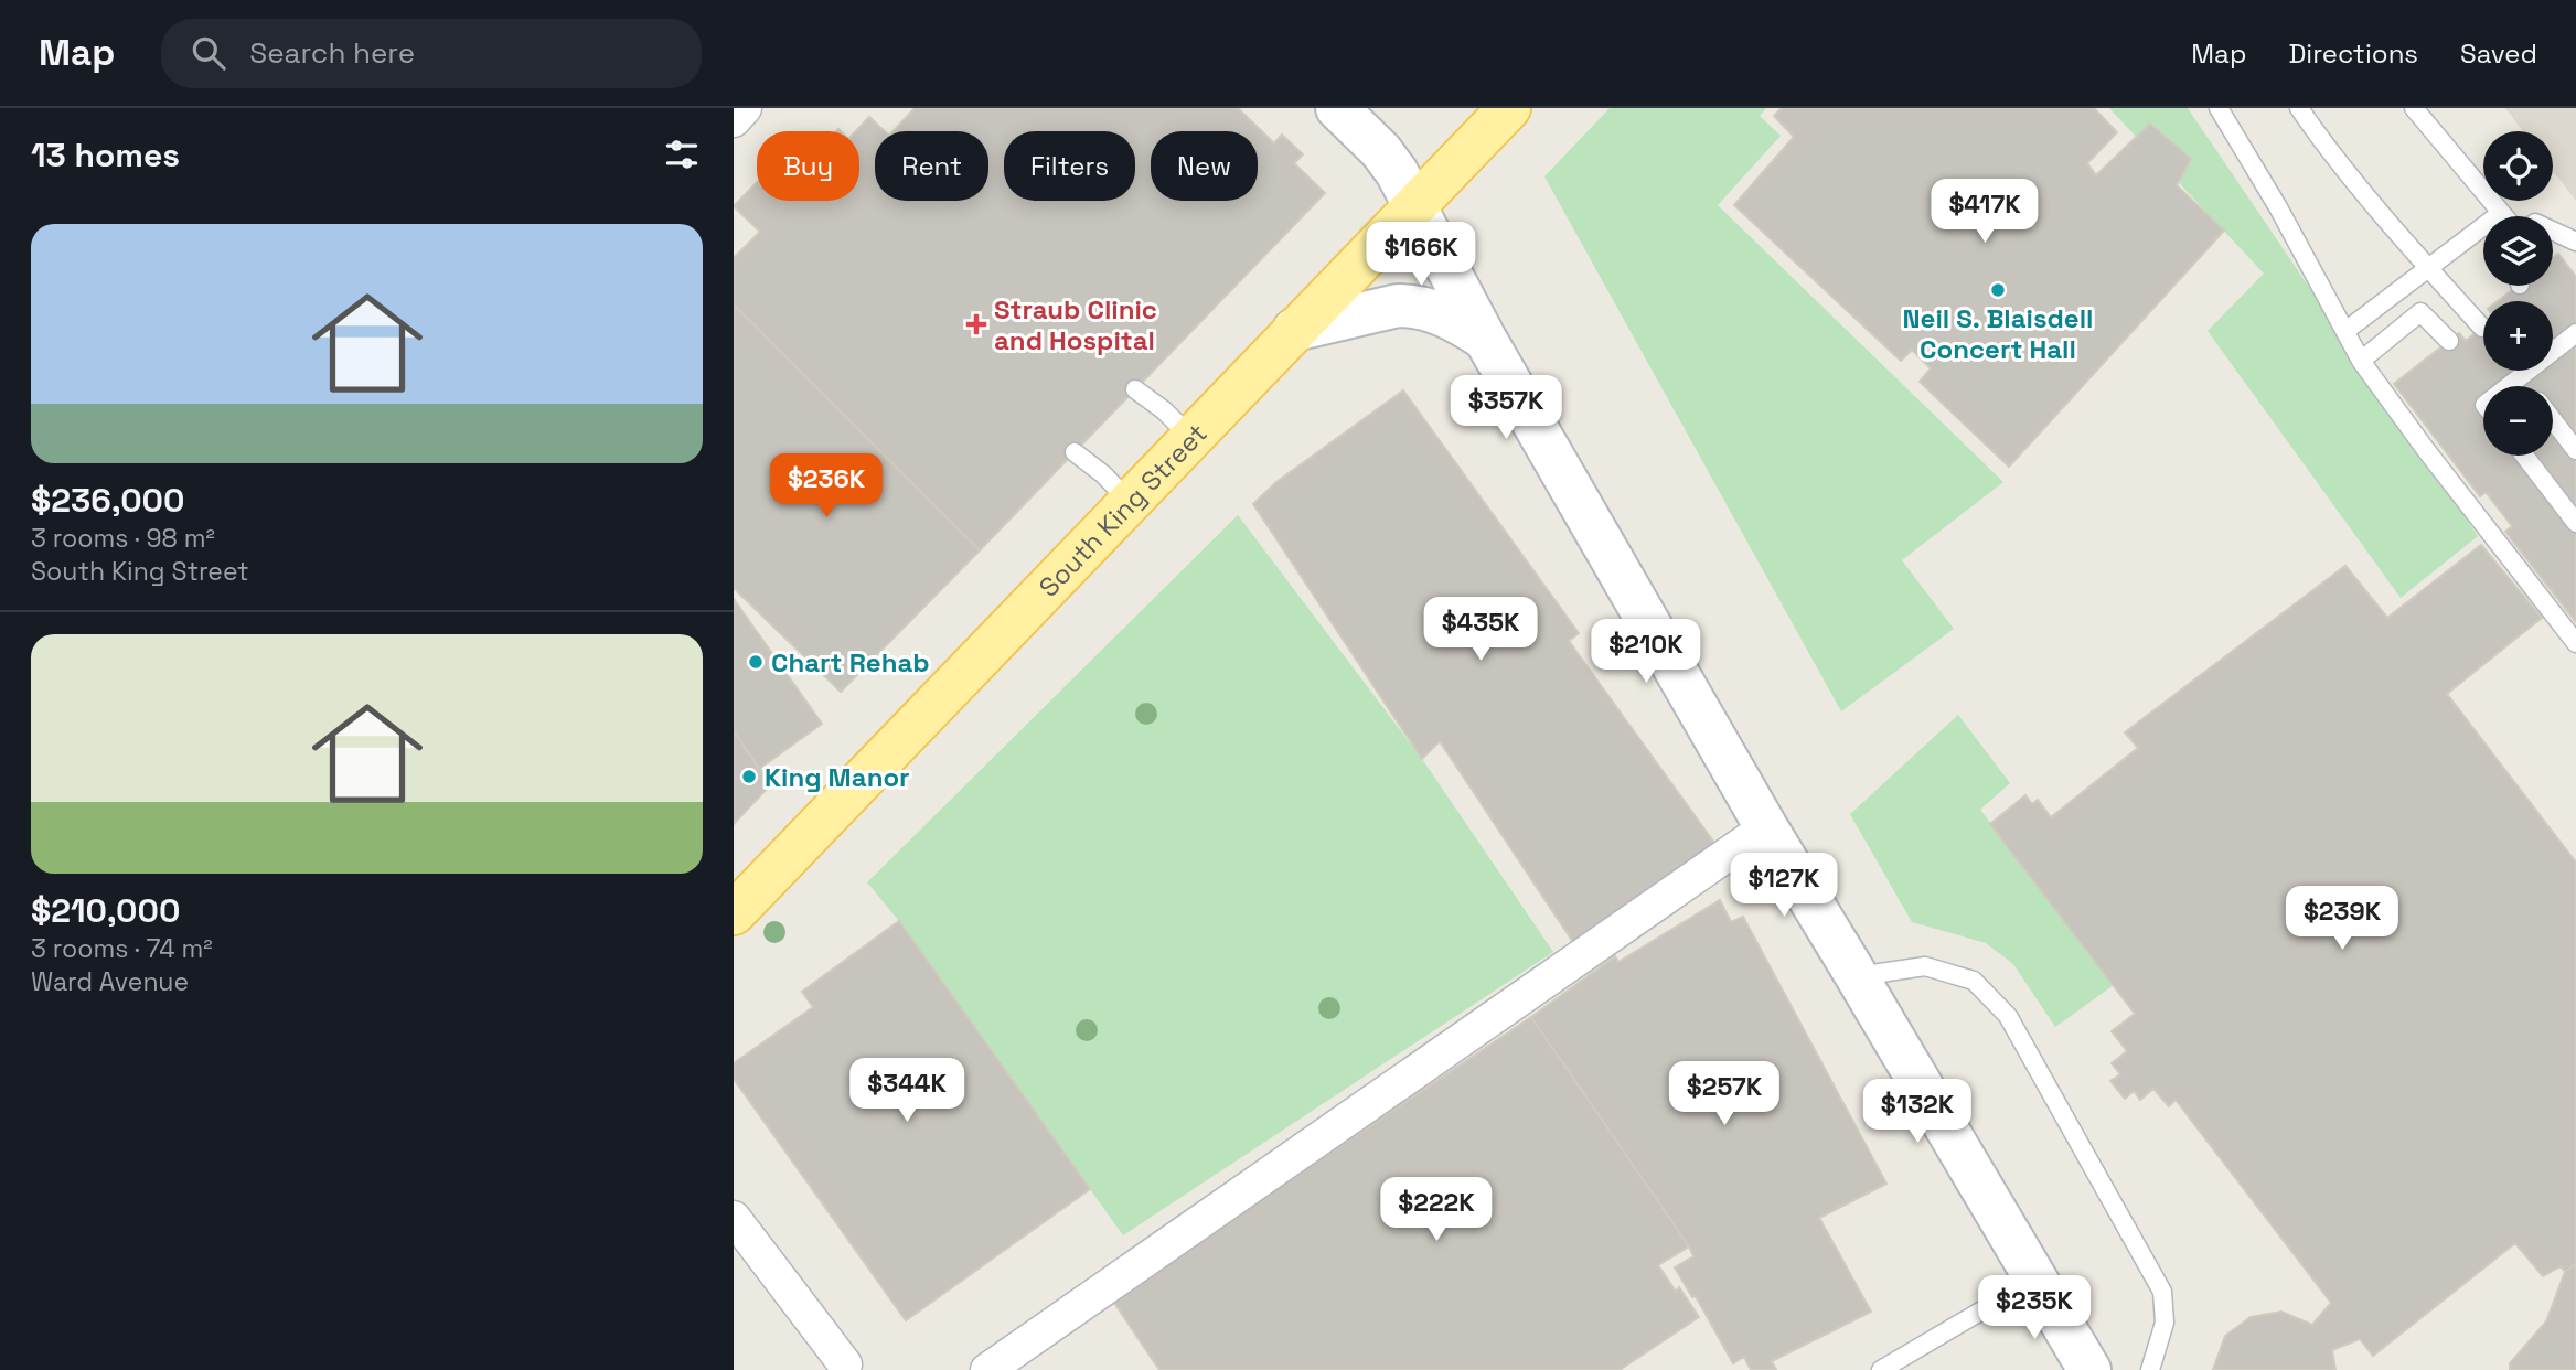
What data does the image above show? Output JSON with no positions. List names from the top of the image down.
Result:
{
  "streets": {
    "main road": ["South King Street"]
  },
  "places": {
    "other": ["Neil S. Blaisdell Concert Hall", "Chart Rehab", "King Manor"],
    "health": ["Straub Clinic and Hospital"]
  },
  "page": {
    "header": "Map",
    "search": "Search here",
    "nav": ["Map", "Directions", "Saved"],
    "heading": "13 homes",
    "map_buttons": ["+", "−"],
    "chip": [
      "Buy",
      "Rent",
      "Filters",
      "New"
    ],
    "price": [
      "$417K",
      "$166K",
      "$357K",
      "$236K",
      "$435K",
      "$210K",
      "$127K",
      "$239K",
      "$344K",
      "$257K",
      "$132K",
      "$222K",
      "$235K"
    ],
    "list": [
      {
        "name": "$236,000",
        "note": "3 rooms · 98 m² · South King Street"
      },
      {
        "name": "$210,000",
        "note": "3 rooms · 74 m² · Ward Avenue"
      }
    ]
  }
}
